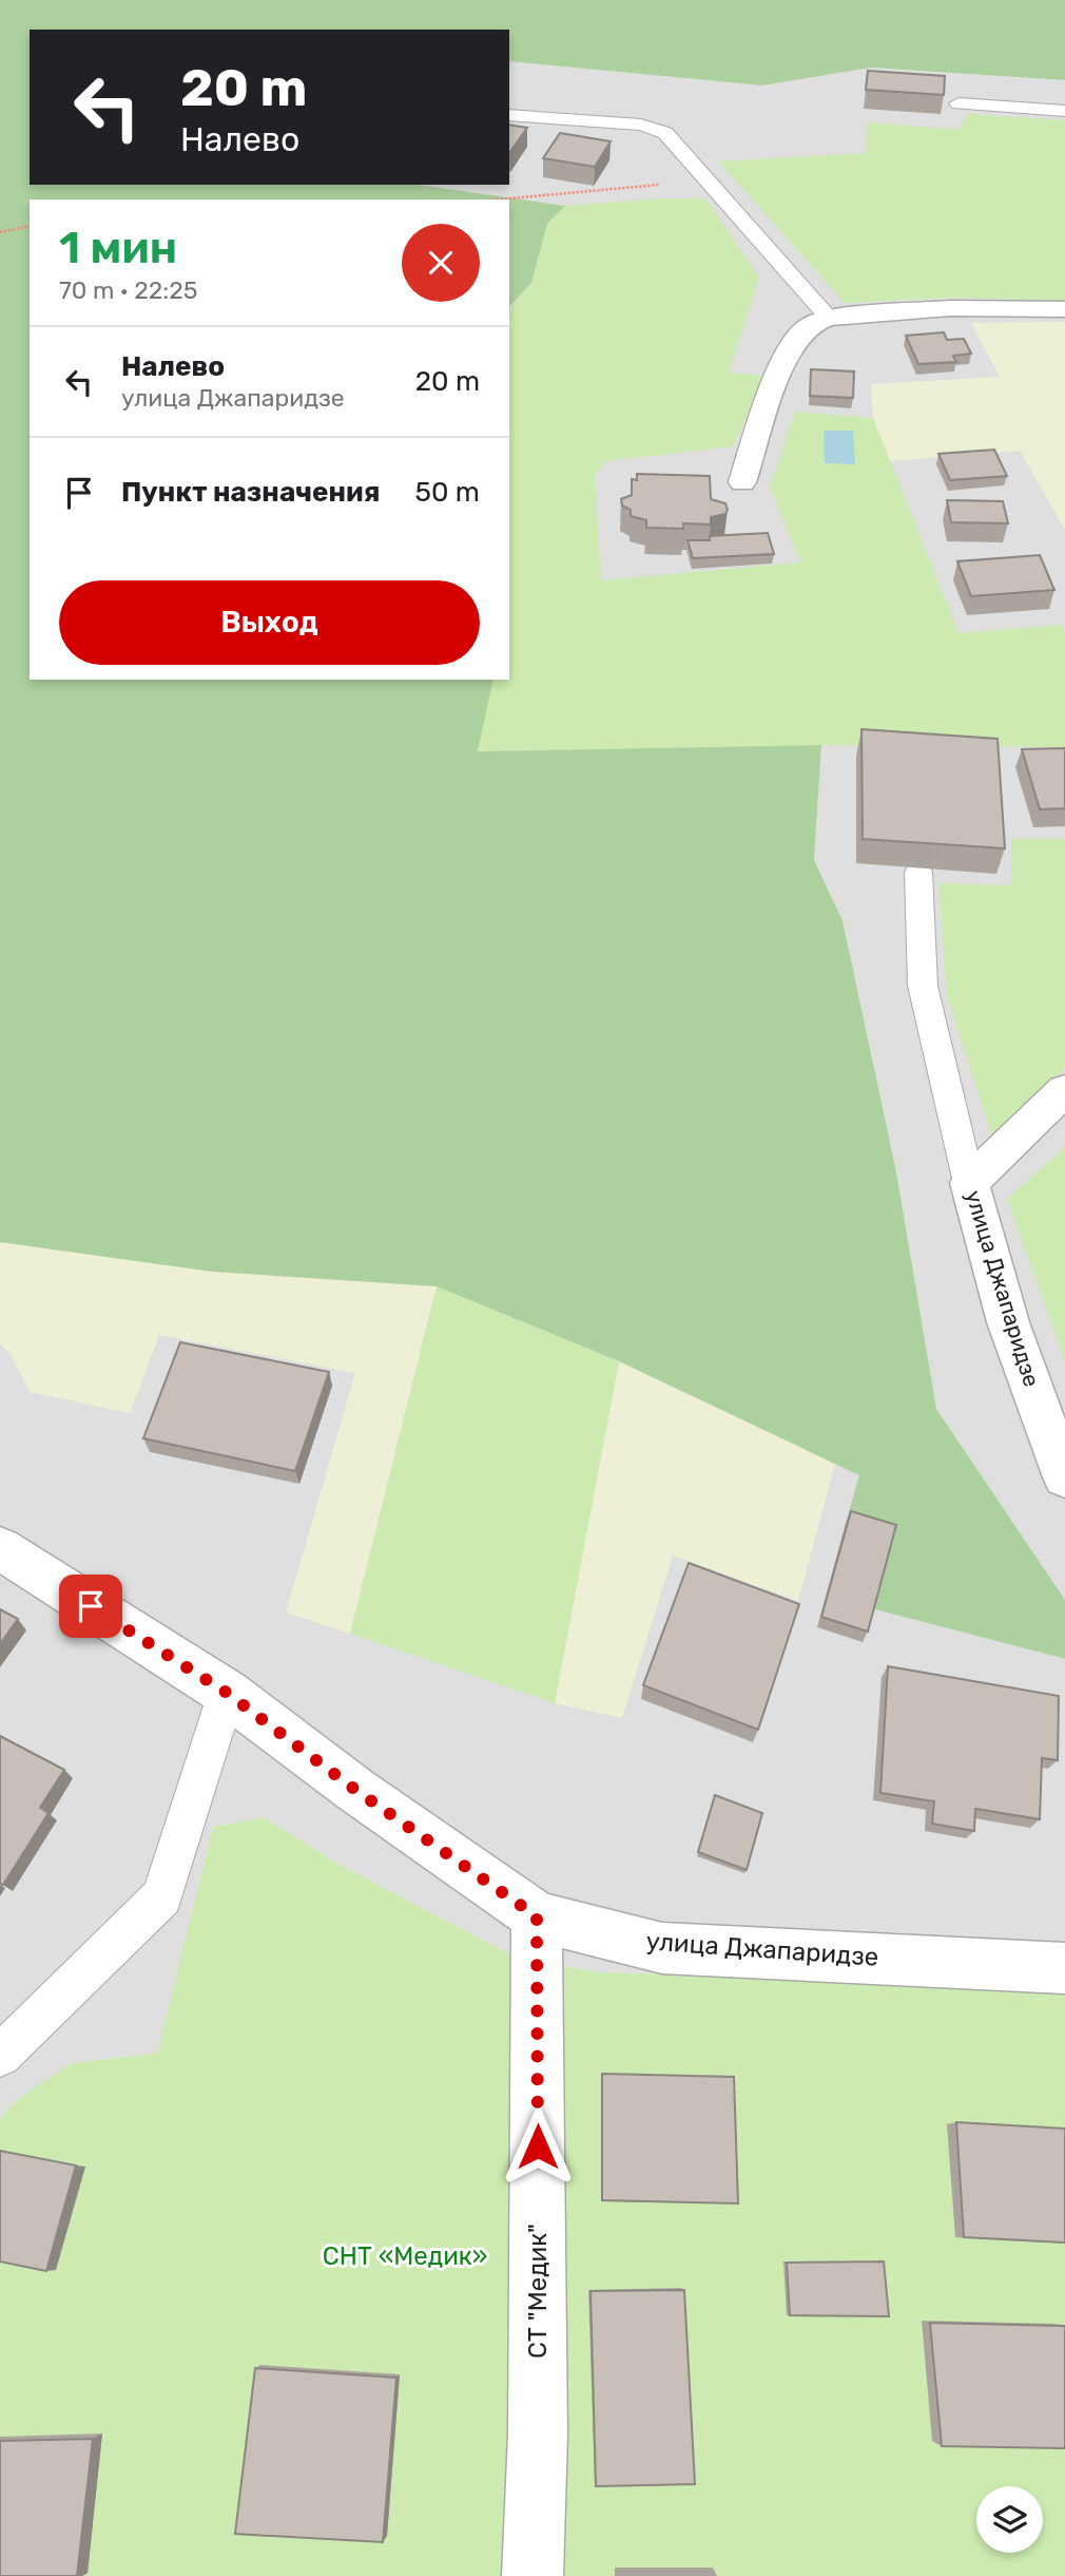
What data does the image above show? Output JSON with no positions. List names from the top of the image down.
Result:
{
  "streets": {
    "street": ["улица Джапаридзе", "СТ \"Медик\""]
  },
  "crossings": [
    ["улица Джапаридзе", "СТ \"Медик\""]
  ],
  "parks": ["СНТ «Медик»"],
  "page": {
    "turn": ["20 m", "Налево"],
    "heading": ["1 мин", "70 m · 22:25"],
    "list": [
      {
        "name": "Налево",
        "note": "улица Джапаридзе",
        "value": "20 m"
      },
      {
        "name": "Пункт назначения",
        "value": "50 m"
      }
    ],
    "buttons": "Выход"
  }
}
